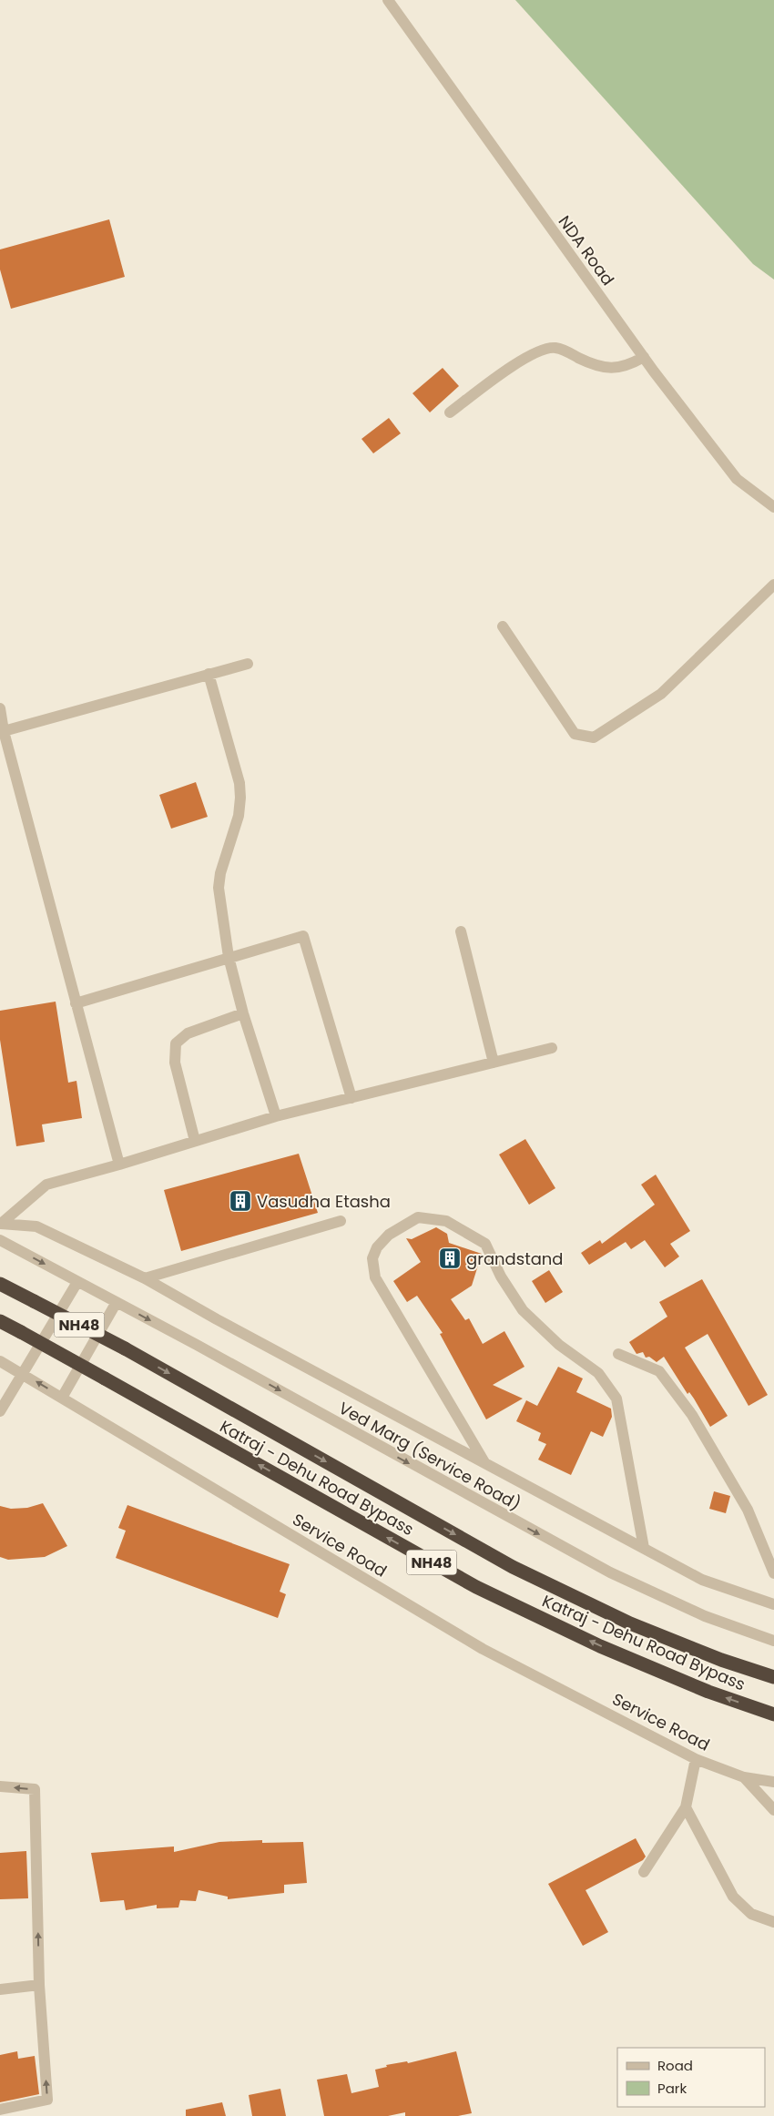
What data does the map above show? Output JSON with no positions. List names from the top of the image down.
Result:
{
  "streets": {
    "highway": ["NH48", "Katraj - Dehu Road Bypass"],
    "street": ["NDA Road", "Ved Marg (Service Road)", "Service Road"]
  },
  "places": {
    "building": ["Vasudha Etasha", "grandstand"]
  },
  "legend": ["Road", "Park"]
}
